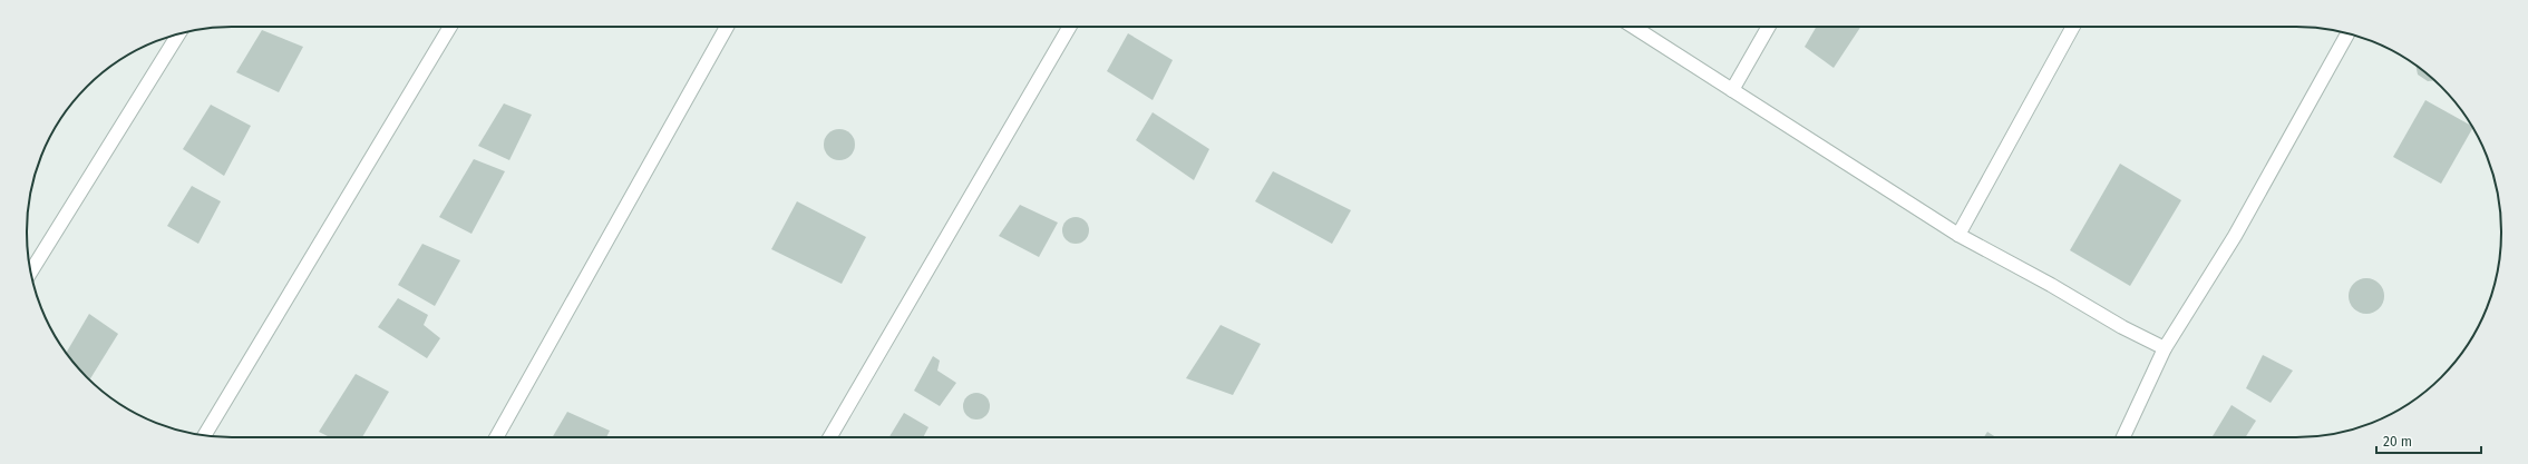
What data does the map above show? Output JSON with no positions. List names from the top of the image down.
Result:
{
  "scale_bar": "20 m"
}
